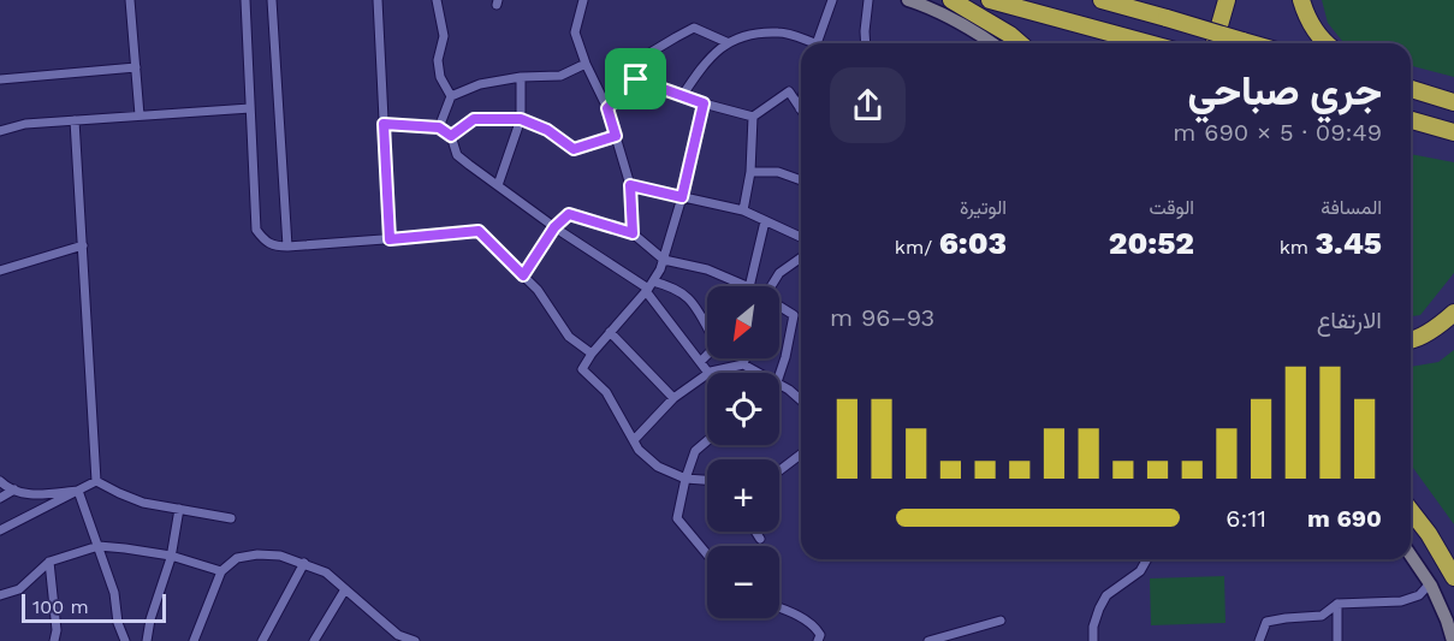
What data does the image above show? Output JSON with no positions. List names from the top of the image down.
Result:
{
  "scale_bar": "100 m",
  "north": "bottom left",
  "page": {
    "heading": ["جري صباحي", "09:49 · 5 × 690 m"],
    "stats": [
      ["المسافة", "3.45 km"],
      ["الوقت", "20:52"],
      ["الوتيرة", "6:03 /km"]
    ],
    "map_buttons": ["+", "−"],
    "chart": ["الارتفاع", "93–96 m"],
    "list": [
      {
        "name": "690 m",
        "note": "6:11"
      }
    ],
    "scale": "100 m"
  }
}
